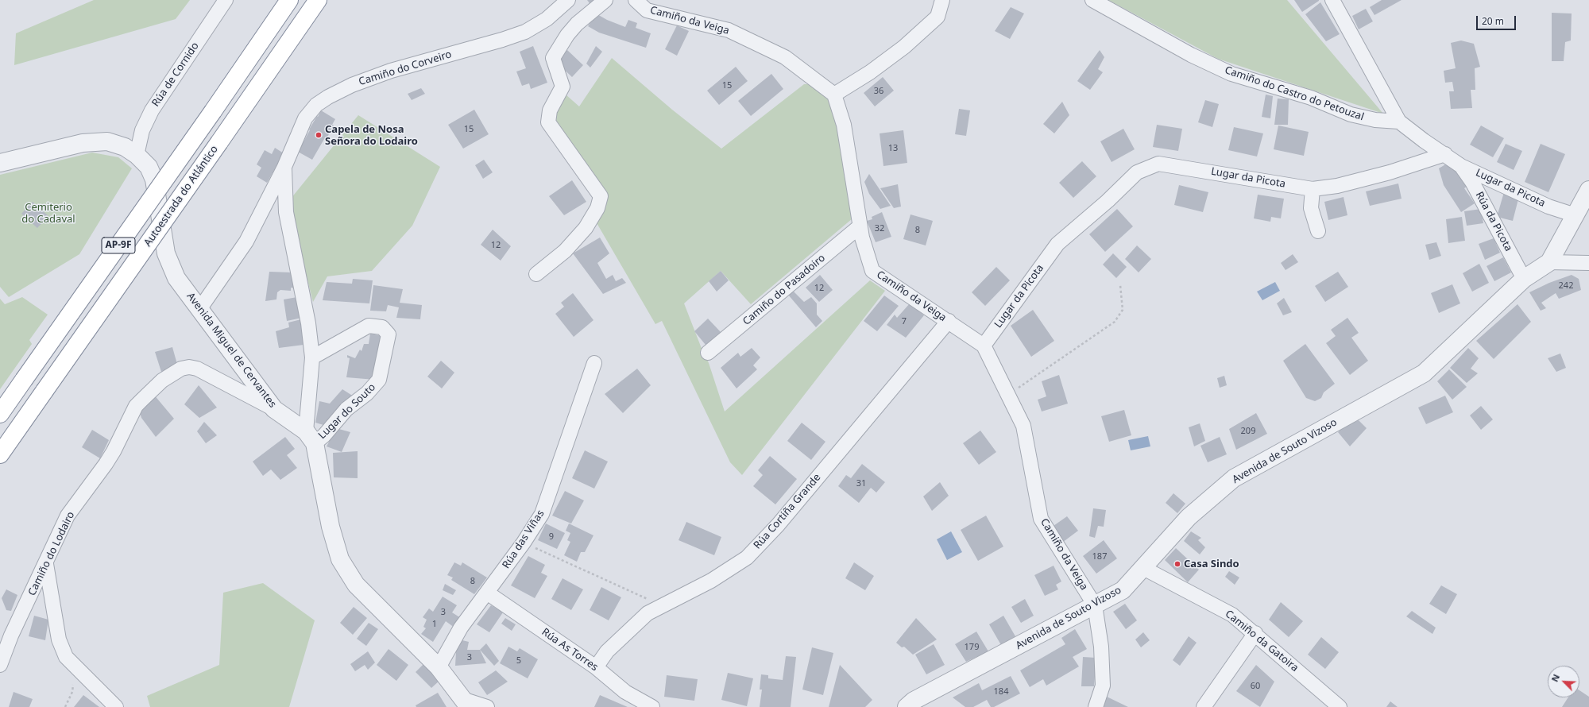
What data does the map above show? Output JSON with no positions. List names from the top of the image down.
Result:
{
  "streets": {
    "highway": ["Autoestrada do Atlántico", "AP-9F"],
    "street": [
      "Camiño da Veiga",
      "Camiño do Corveiro",
      "Rúa de Cornido",
      "Camiño do Castro do Petouzal",
      "Lugar da Picota",
      "Rúa da Picota",
      "Camiño do Pasadoiro",
      "Avenida Miguel de Cervantes",
      "Lugar do Souto",
      "Avenida de Souto Vizoso",
      "Rúa Cortiña Grande",
      "Rúa das Viñas",
      "Camiño do Lodairo",
      "Camiño da Gatoira",
      "Rúa As Torres"
    ]
  },
  "crossings": [
    ["Camiño da Veiga", "Lugar da Picota"],
    ["Camiño da Veiga", "Camiño do Pasadoiro"],
    ["Camiño da Veiga", "Avenida de Souto Vizoso"],
    ["Camiño da Veiga", "Rúa Cortiña Grande"],
    ["Camiño do Corveiro", "Avenida Miguel de Cervantes"],
    ["Camiño do Corveiro", "Lugar do Souto"],
    ["Rúa de Cornido", "Avenida Miguel de Cervantes"],
    ["Lugar da Picota", "Rúa da Picota"],
    ["Rúa da Picota", "Avenida de Souto Vizoso"],
    ["Avenida Miguel de Cervantes", "Lugar do Souto"],
    ["Avenida Miguel de Cervantes", "Camiño do Lodairo"],
    ["Avenida de Souto Vizoso", "Camiño da Gatoira"],
    ["Rúa Cortiña Grande", "Rúa As Torres"],
    ["Rúa das Viñas", "Rúa As Torres"]
  ],
  "parks": ["Cemiterio do Cadaval"],
  "places": ["Capela de Nosa Señora do Lodairo", "Casa Sindo"],
  "house_numbers": [
    "15",
    "36",
    "15",
    "13",
    "32",
    "8",
    "12",
    "242",
    "12",
    "7",
    "209",
    "31",
    "9",
    "187",
    "8",
    "3",
    "1",
    "179",
    "3",
    "5",
    "60",
    "184"
  ],
  "scale_bar": "20 m",
  "north": "top left"
}
